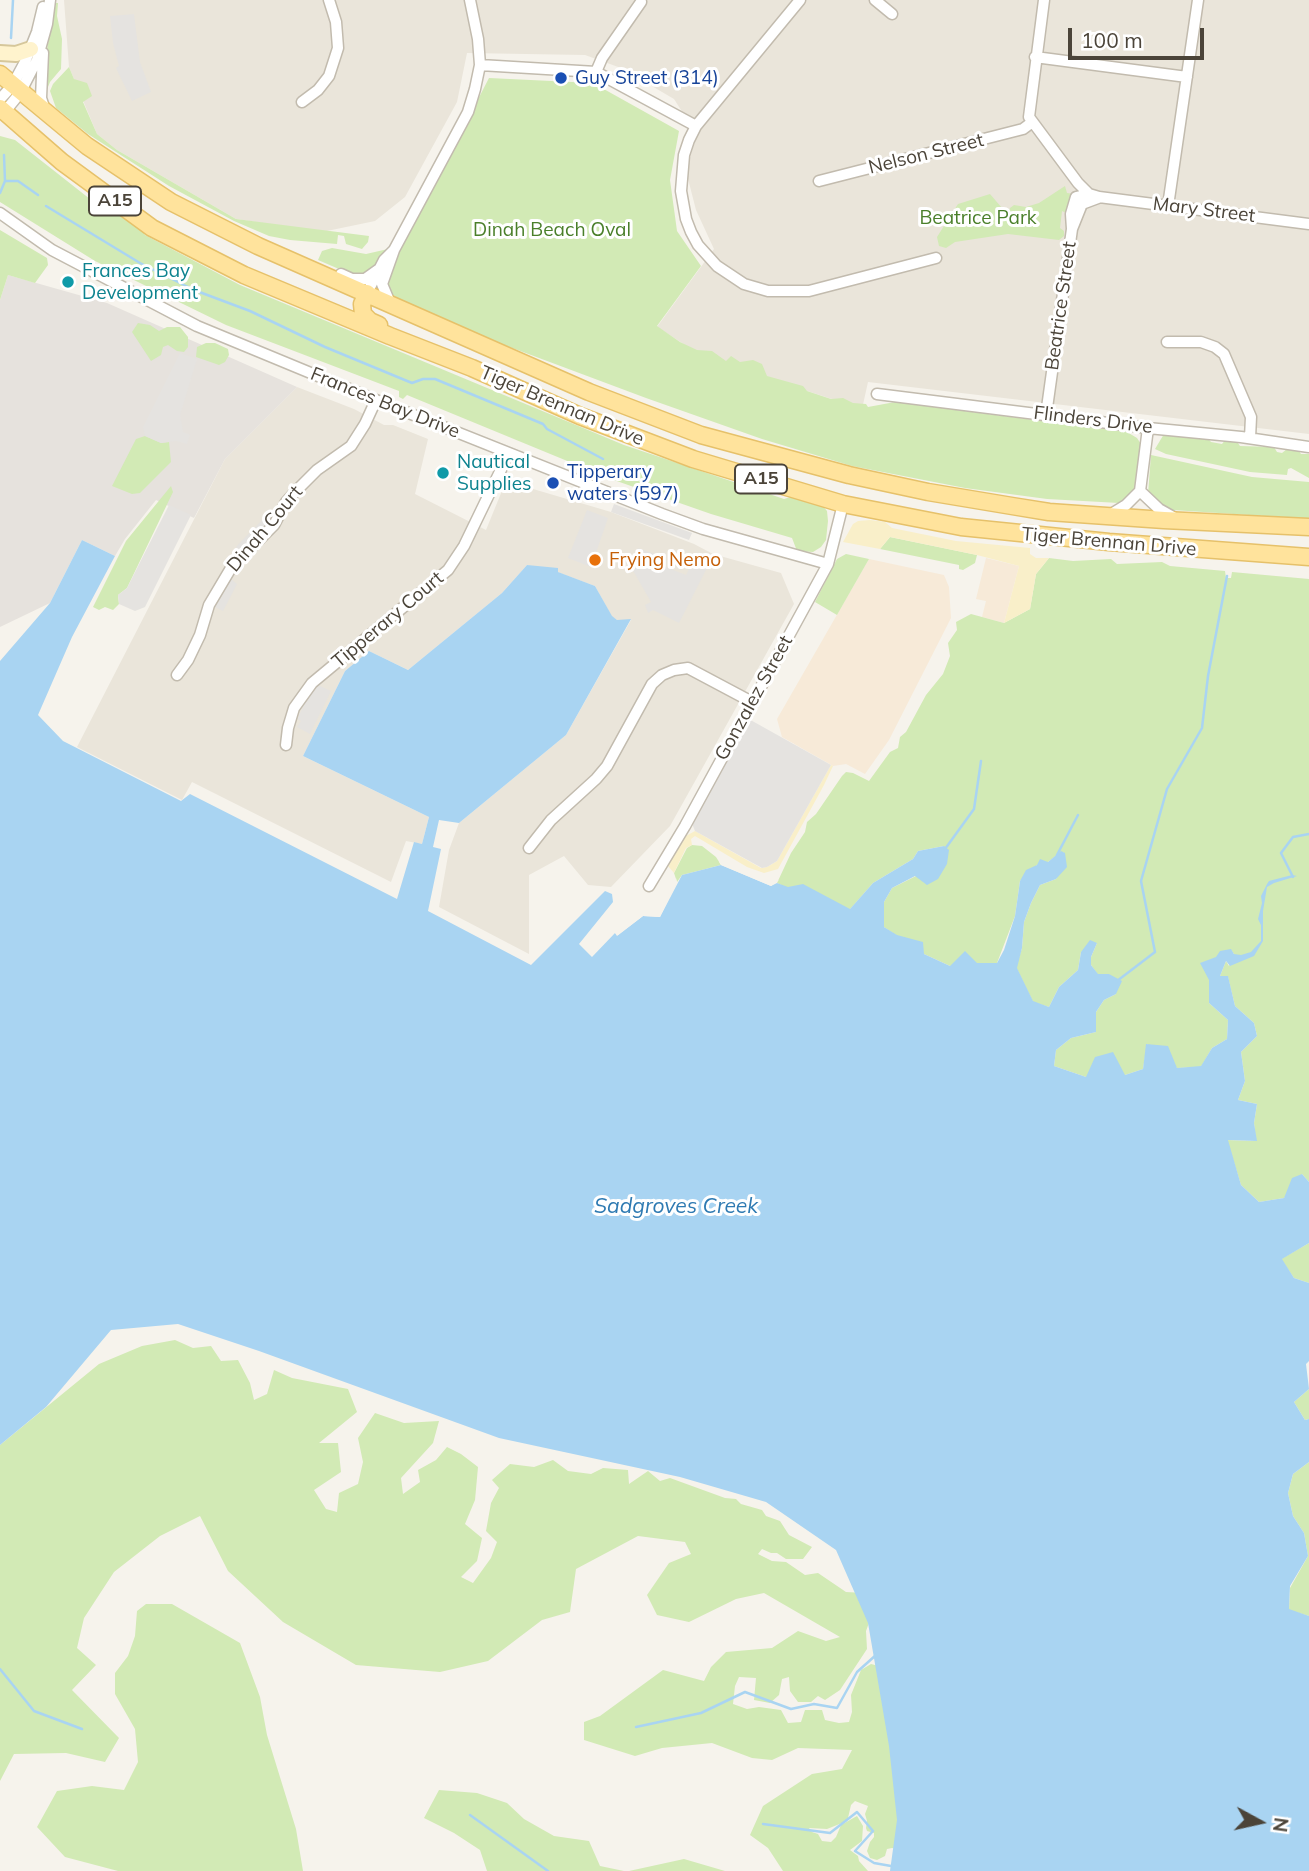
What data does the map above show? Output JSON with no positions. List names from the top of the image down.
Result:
{
  "streets": {
    "main road": ["A15", "Tiger Brennan Drive"],
    "street": [
      "Nelson Street",
      "Mary Street",
      "Beatrice Street",
      "Frances Bay Drive",
      "Flinders Drive",
      "Dinah Court",
      "Tipperary Court",
      "Gonzalez Street"
    ]
  },
  "crossings": [
    ["Mary Street", "Beatrice Street"],
    ["Beatrice Street", "Flinders Drive"],
    ["Frances Bay Drive", "Dinah Court"],
    ["Frances Bay Drive", "Tipperary Court"],
    ["Frances Bay Drive", "Gonzalez Street"],
    ["Tiger Brennan Drive", "Gonzalez Street"]
  ],
  "water": ["Sadgroves Creek"],
  "parks": ["Beatrice Park", "Dinah Beach Oval"],
  "places": [
    "Guy Street (314)",
    "Frances Bay Development",
    "Nautical Supplies",
    "Tipperary waters (597)",
    "Frying Nemo"
  ],
  "scale_bar": "100 m",
  "north": "right"
}
